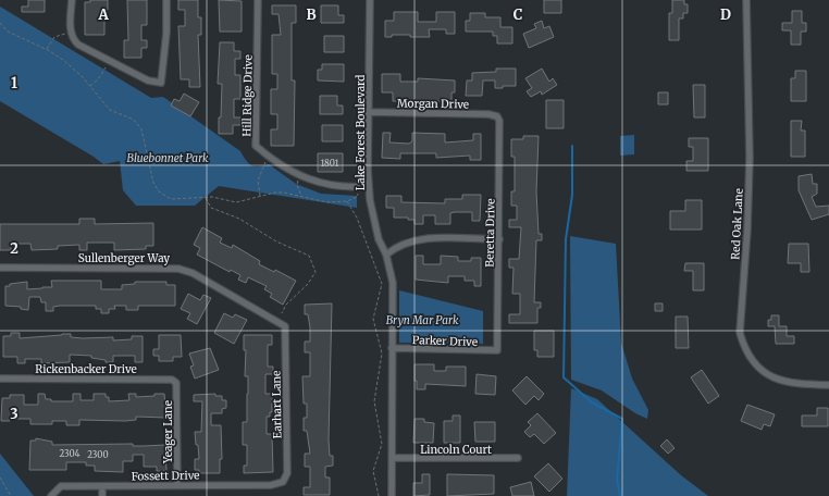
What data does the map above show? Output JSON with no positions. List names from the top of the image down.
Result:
{
  "streets": {
    "street": [
      "Hill Ridge Drive",
      "Morgan Drive",
      "Lake Forest Boulevard",
      "Red Oak Lane",
      "Beretta Drive",
      "Sullenberger Way",
      "Parker Drive",
      "Rickenbacker Drive",
      "Earhart Lane",
      "Yeager Lane",
      "Lincoln Court",
      "Fossett Drive"
    ]
  },
  "crossings": [
    ["Hill Ridge Drive", "Lake Forest Boulevard"],
    ["Morgan Drive", "Lake Forest Boulevard"],
    ["Morgan Drive", "Beretta Drive"],
    ["Lake Forest Boulevard", "Parker Drive"],
    ["Lake Forest Boulevard", "Lincoln Court"],
    ["Beretta Drive", "Parker Drive"],
    ["Sullenberger Way", "Earhart Lane"],
    ["Rickenbacker Drive", "Yeager Lane"],
    ["Earhart Lane", "Fossett Drive"],
    ["Yeager Lane", "Fossett Drive"]
  ],
  "parks": ["Bluebonnet Park", "Bryn Mar Park"],
  "house_numbers": ["1801", "2304", "2300"],
  "grid": {
    "columns": [
      "A",
      "B",
      "C",
      "D"
    ],
    "rows": ["1", "2", "3"]
  }
}
